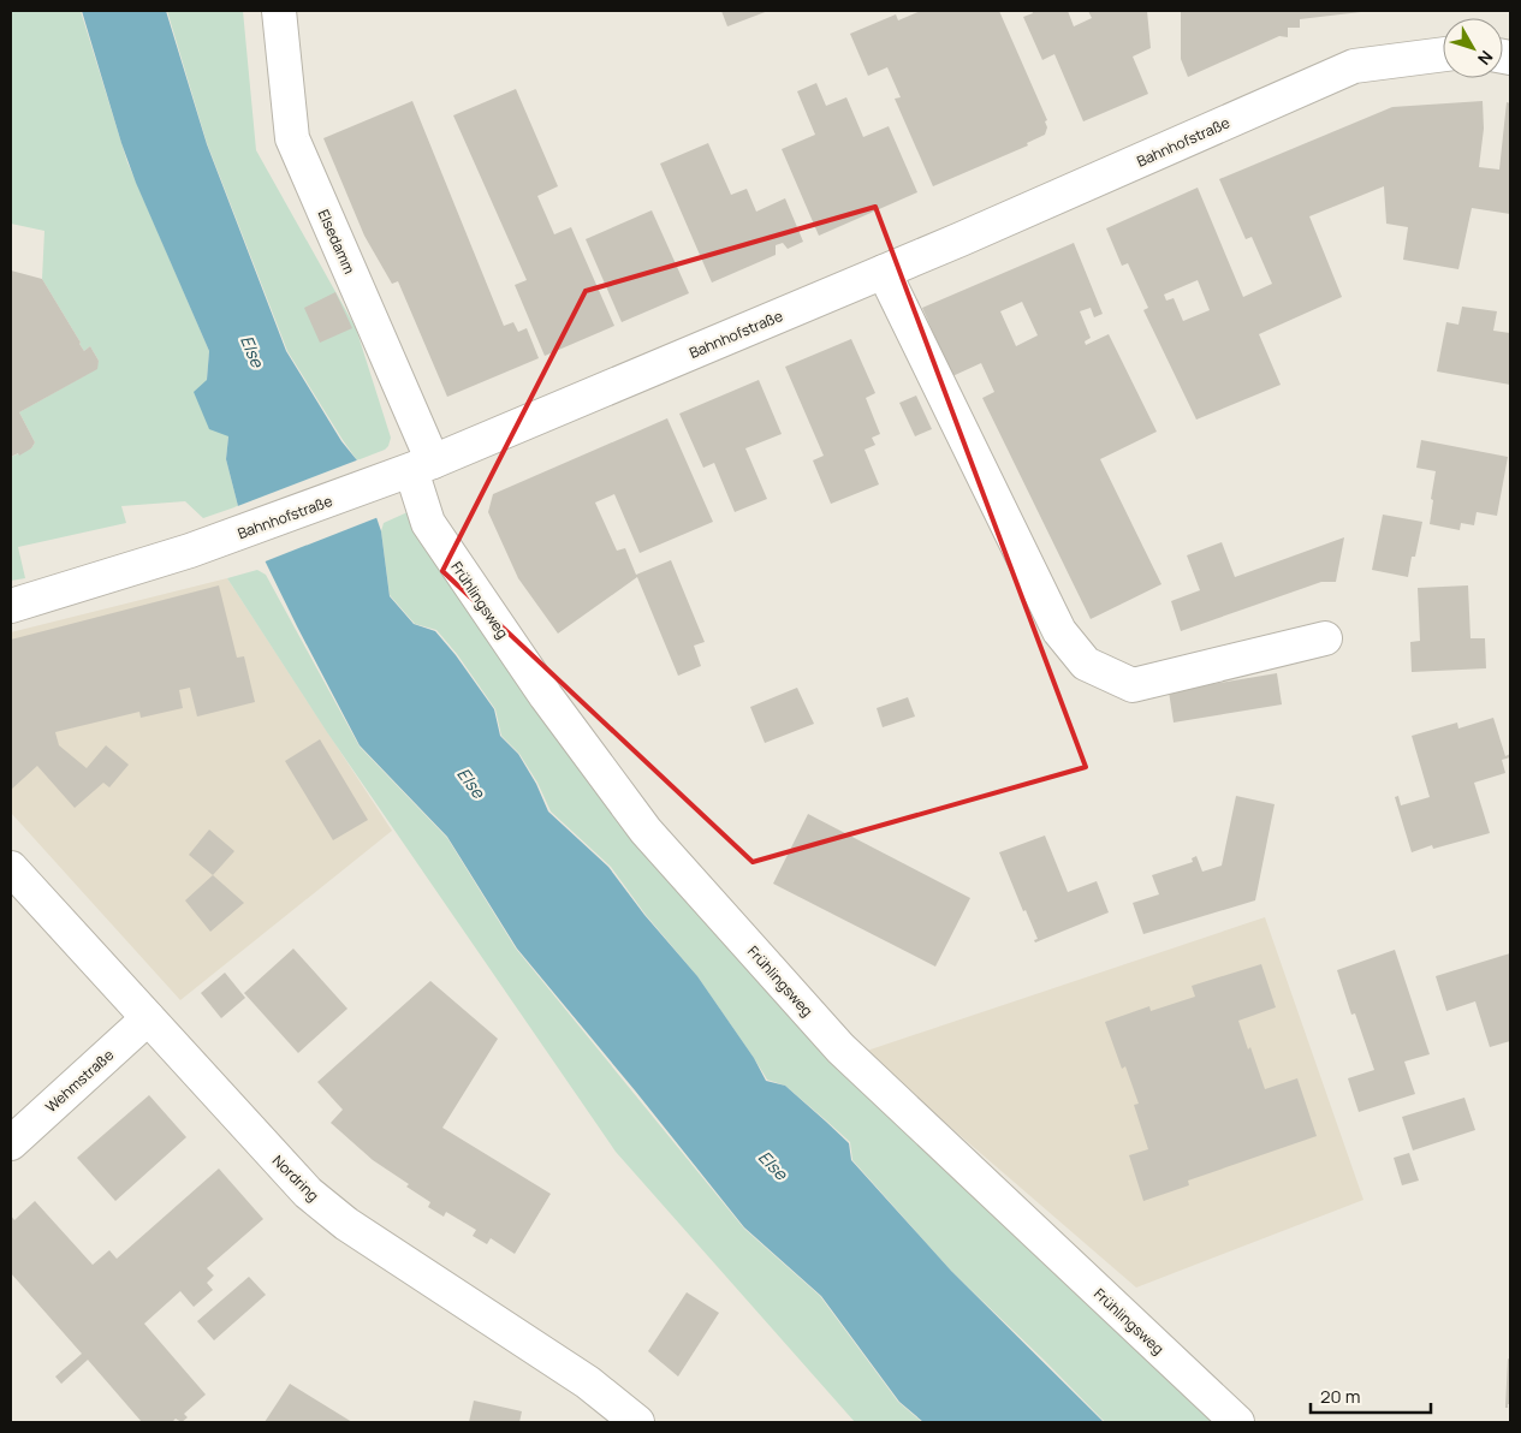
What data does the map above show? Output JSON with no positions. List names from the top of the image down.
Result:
{
  "streets": {
    "street": [
      "Bahnhofstraße",
      "Elsedamm",
      "Frühlingsweg",
      "Wehmstraße",
      "Nordring"
    ]
  },
  "crossings": [
    ["Bahnhofstraße", "Elsedamm"],
    ["Bahnhofstraße", "Frühlingsweg"],
    ["Elsedamm", "Frühlingsweg"],
    ["Wehmstraße", "Nordring"]
  ],
  "water": ["Else"],
  "scale_bar": "20 m",
  "north": "bottom right"
}
